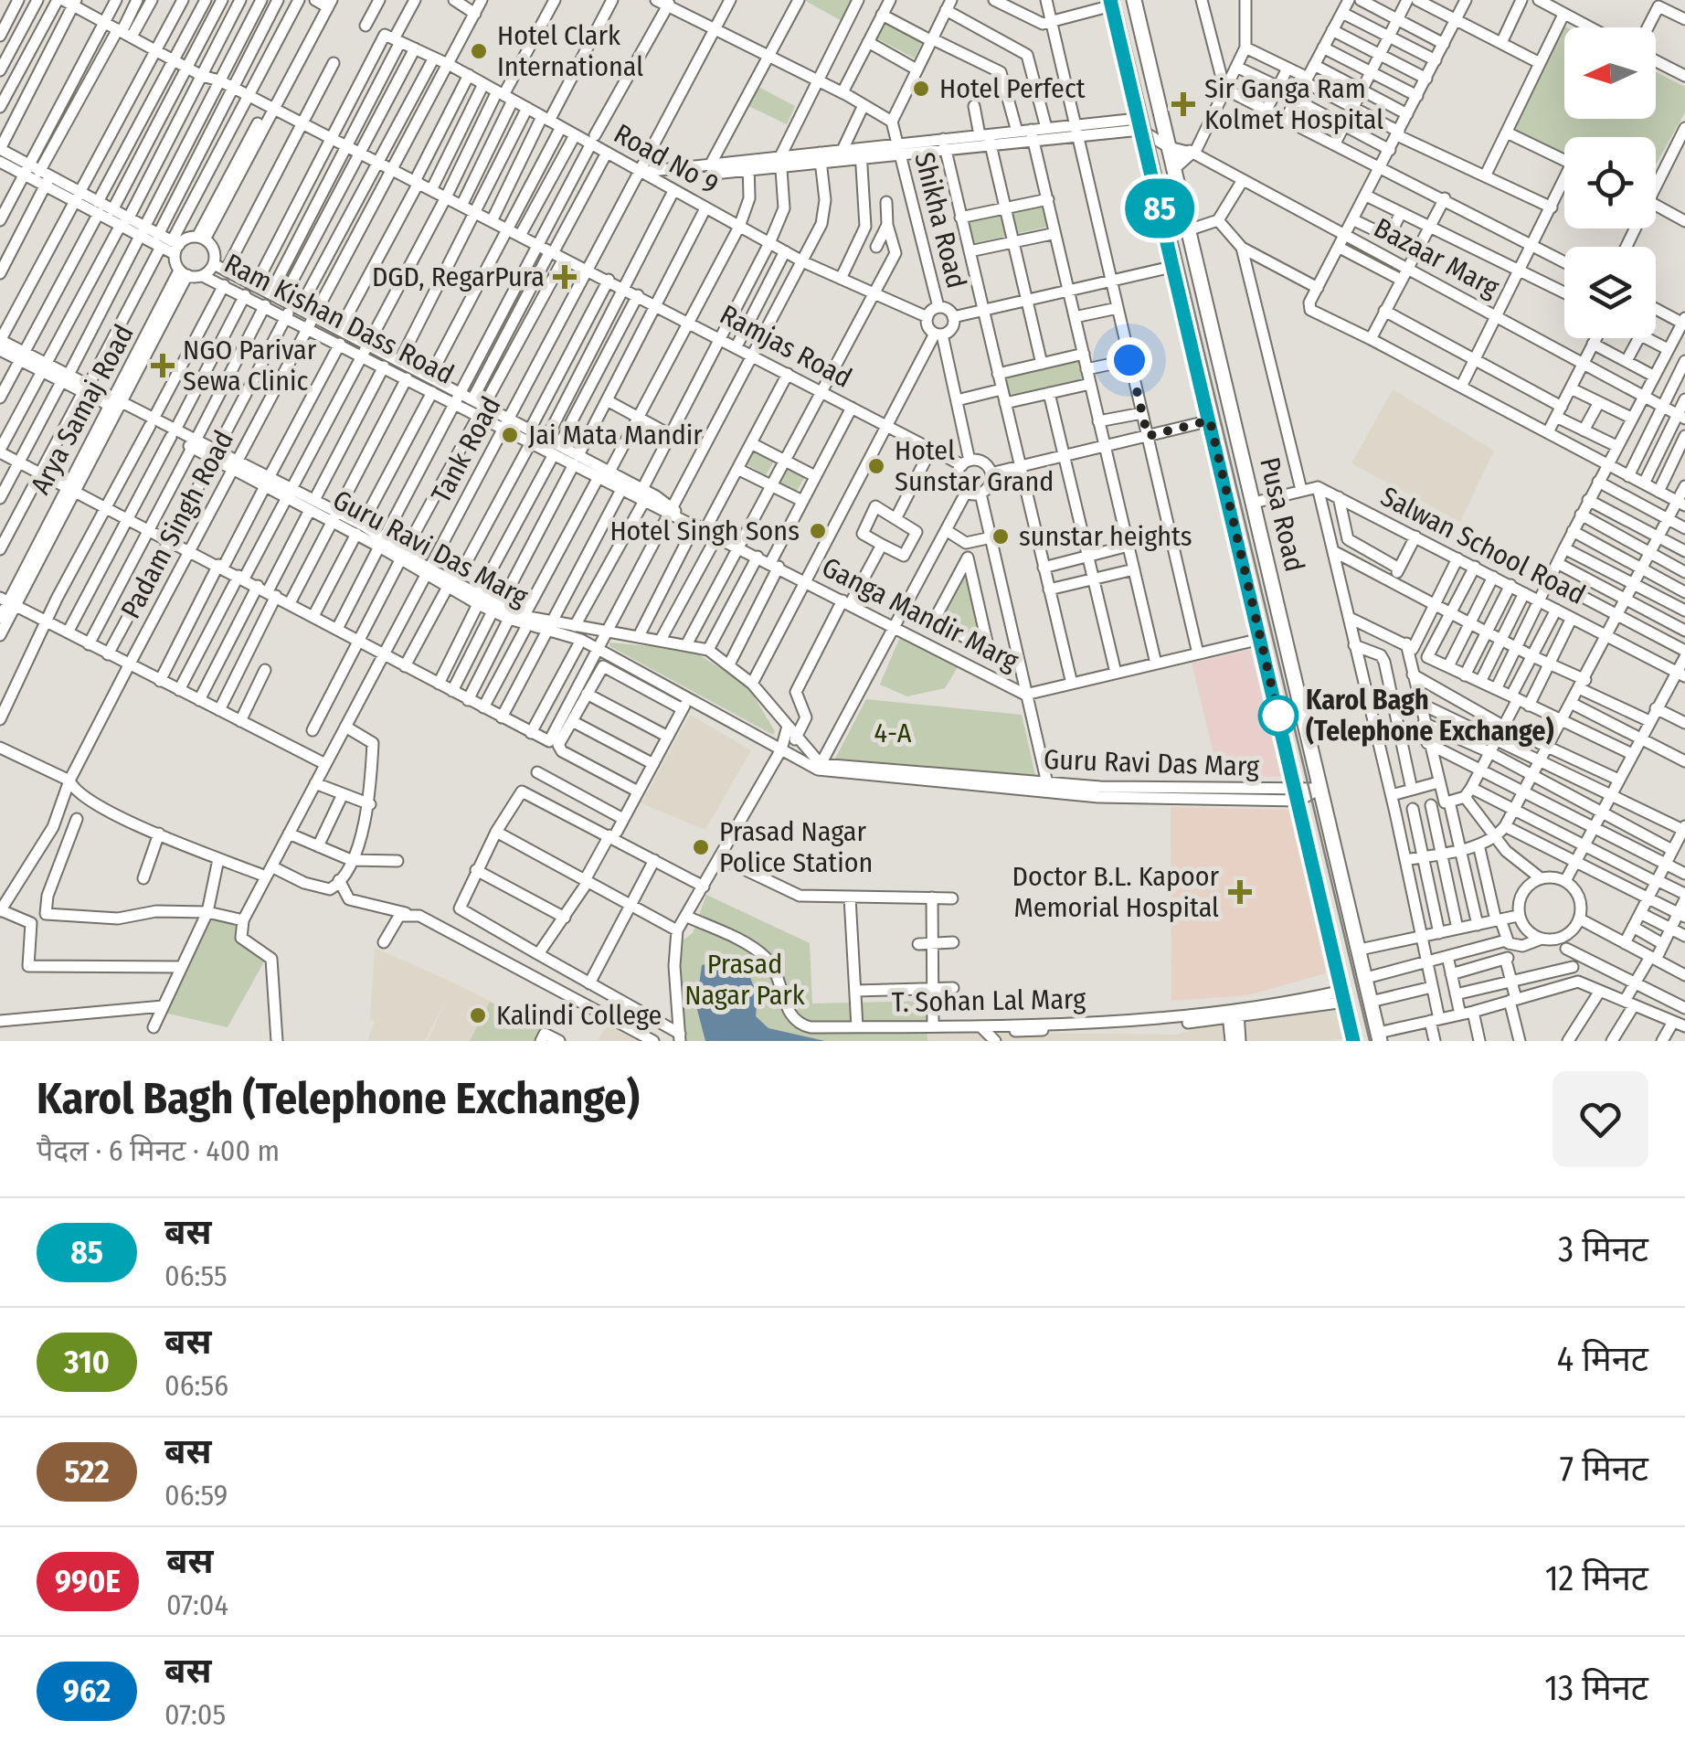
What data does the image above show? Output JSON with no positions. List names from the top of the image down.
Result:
{
  "streets": {
    "main road": ["Pusa Road"],
    "street": [
      "Road No 9",
      "Shikha Road",
      "Bazaar Marg",
      "Ram Kishan Dass Road",
      "Ramjas Road",
      "Arya Samaj Road",
      "Tank Road",
      "Padam Singh Road",
      "Salwan School Road",
      "Guru Ravi Das Marg",
      "Ganga Mandir Marg",
      "T. Sohan Lal Marg"
    ]
  },
  "crossings": [
    ["Road No 9", "Shikha Road"],
    ["Road No 9", "Tank Road"],
    ["Road No 9", "Padam Singh Road"],
    ["Bazaar Marg", "Pusa Road"],
    ["Ram Kishan Dass Road", "Arya Samaj Road"],
    ["Ram Kishan Dass Road", "Tank Road"],
    ["Ram Kishan Dass Road", "Padam Singh Road"],
    ["Ram Kishan Dass Road", "Ganga Mandir Marg"],
    ["Ramjas Road", "Tank Road"],
    ["Ramjas Road", "Padam Singh Road"],
    ["Arya Samaj Road", "Guru Ravi Das Marg"],
    ["Tank Road", "Guru Ravi Das Marg"],
    ["Tank Road", "Ganga Mandir Marg"],
    ["Pusa Road", "Guru Ravi Das Marg"],
    ["Pusa Road", "Ganga Mandir Marg"],
    ["Pusa Road", "T. Sohan Lal Marg"],
    ["Padam Singh Road", "Guru Ravi Das Marg"]
  ],
  "parks": ["4-A", "Prasad Nagar Park"],
  "places": {
    "other": [
      "Hotel Clark International",
      "Hotel Perfect",
      "Jai Mata Mandir",
      "Hotel Sunstar Grand",
      "Hotel Singh Sons",
      "sunstar heights",
      "Karol Bagh (Telephone Exchange)",
      "Prasad Nagar Police Station",
      "Kalindi College"
    ],
    "health": [
      "Sir Ganga Ram Kolmet Hospital",
      "DGD, RegarPura",
      "NGO Parivar Sewa Clinic",
      "Doctor B.L. Kapoor Memorial Hospital"
    ]
  },
  "lines": ["bus line 85"],
  "north": "left",
  "page": {
    "on_map": "85",
    "heading": ["Karol Bagh (Telephone Exchange)", "पैदल · 6 मिनट · 400 m"],
    "list": [
      {
        "mark": "85",
        "name": "बस",
        "note": "06:55",
        "value": "3 मिनट"
      },
      {
        "mark": "310",
        "name": "बस",
        "note": "06:56",
        "value": "4 मिनट"
      },
      {
        "mark": "522",
        "name": "बस",
        "note": "06:59",
        "value": "7 मिनट"
      },
      {
        "mark": "990E",
        "name": "बस",
        "note": "07:04",
        "value": "12 मिनट"
      },
      {
        "mark": "962",
        "name": "बस",
        "note": "07:05",
        "value": "13 मिनट"
      }
    ]
  }
}
